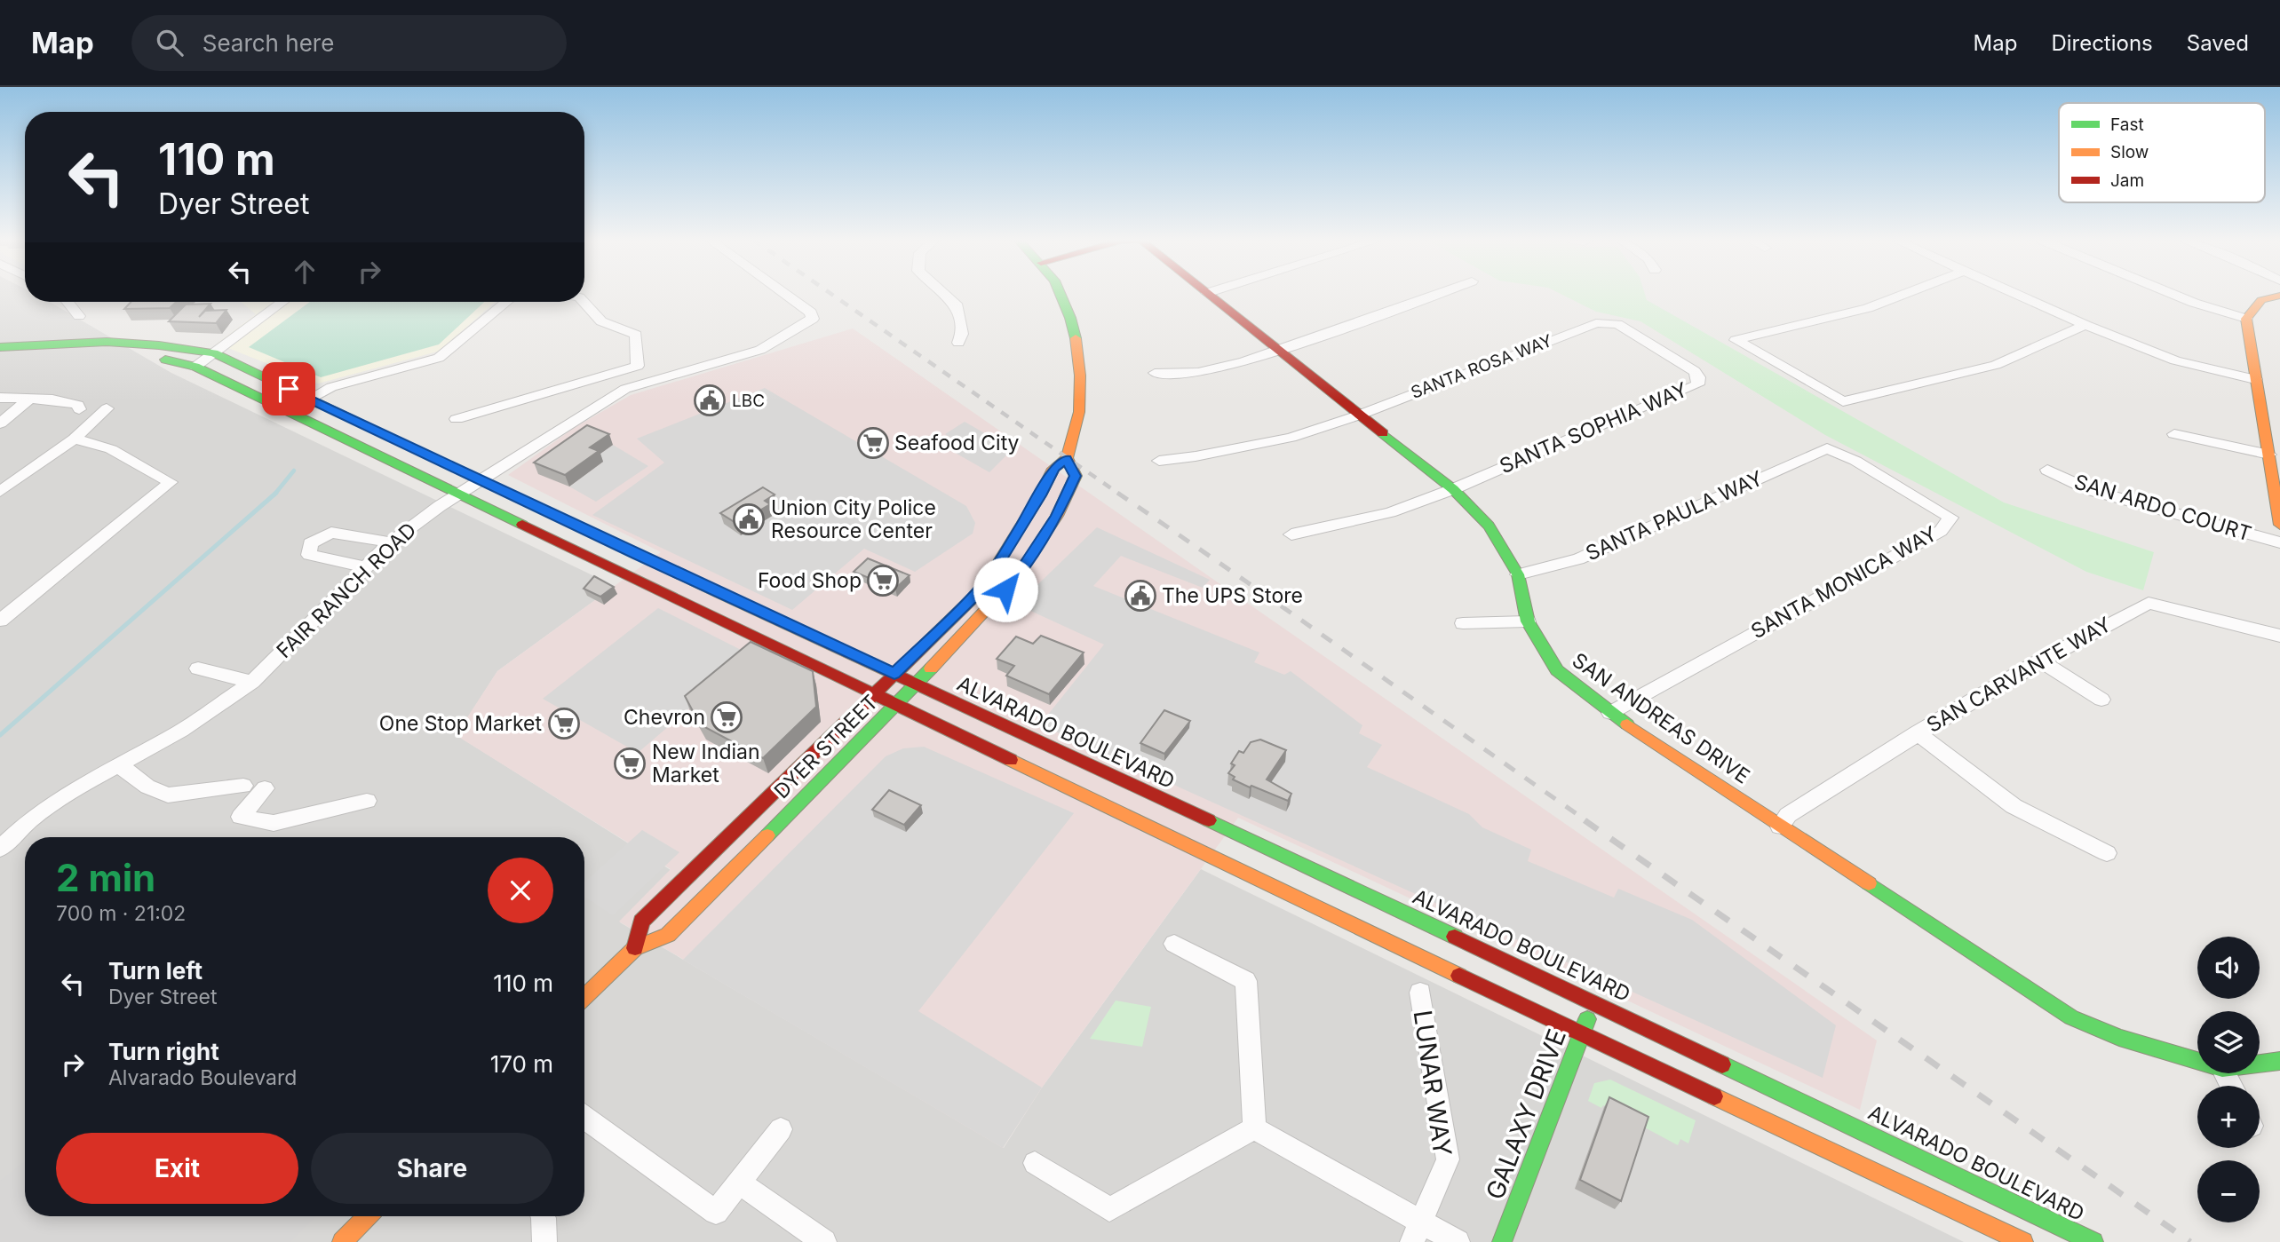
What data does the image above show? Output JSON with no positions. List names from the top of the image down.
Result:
{
  "streets": {
    "main road": [
      "SAN ANDREAS DRIVE",
      "ALVARADO BOULEVARD",
      "DYER STREET",
      "GALAXY DRIVE"
    ],
    "street": [
      "SANTA ROSA WAY",
      "SANTA SOPHIA WAY",
      "SAN ARDO COURT",
      "SANTA PAULA WAY",
      "SANTA MONICA WAY",
      "FAIR RANCH ROAD",
      "SAN CARVANTE WAY",
      "LUNAR WAY"
    ]
  },
  "crossings": [
    ["SANTA ROSA WAY", "SANTA SOPHIA WAY"],
    ["SANTA ROSA WAY", "SAN ANDREAS DRIVE"],
    ["SANTA SOPHIA WAY", "SAN ANDREAS DRIVE"],
    ["SANTA PAULA WAY", "SANTA MONICA WAY"],
    ["SANTA PAULA WAY", "SAN ANDREAS DRIVE"],
    ["SANTA MONICA WAY", "SAN ANDREAS DRIVE"],
    ["FAIR RANCH ROAD", "ALVARADO BOULEVARD"],
    ["SAN CARVANTE WAY", "SAN ANDREAS DRIVE"],
    ["ALVARADO BOULEVARD", "DYER STREET"],
    ["ALVARADO BOULEVARD", "GALAXY DRIVE"]
  ],
  "places": {
    "public building": ["LBC", "Union City Police Resource Center", "The UPS Store"],
    "supermarket": [
      "Seafood City",
      "Food Shop",
      "Chevron",
      "One Stop Market",
      "New Indian Market"
    ]
  },
  "legend": ["Fast", "Slow", "Jam"],
  "page": {
    "header": "Map",
    "search": "Search here",
    "nav": ["Map", "Directions", "Saved"],
    "turn": ["110 m", "Dyer Street"],
    "heading": ["2 min", "700 m · 21:02"],
    "map_buttons": ["+", "−"],
    "list": [
      {
        "name": "Turn left",
        "note": "Dyer Street",
        "value": "110 m"
      },
      {
        "name": "Turn right",
        "note": "Alvarado Boulevard",
        "value": "170 m"
      }
    ],
    "buttons": ["Exit", "Share"]
  }
}
